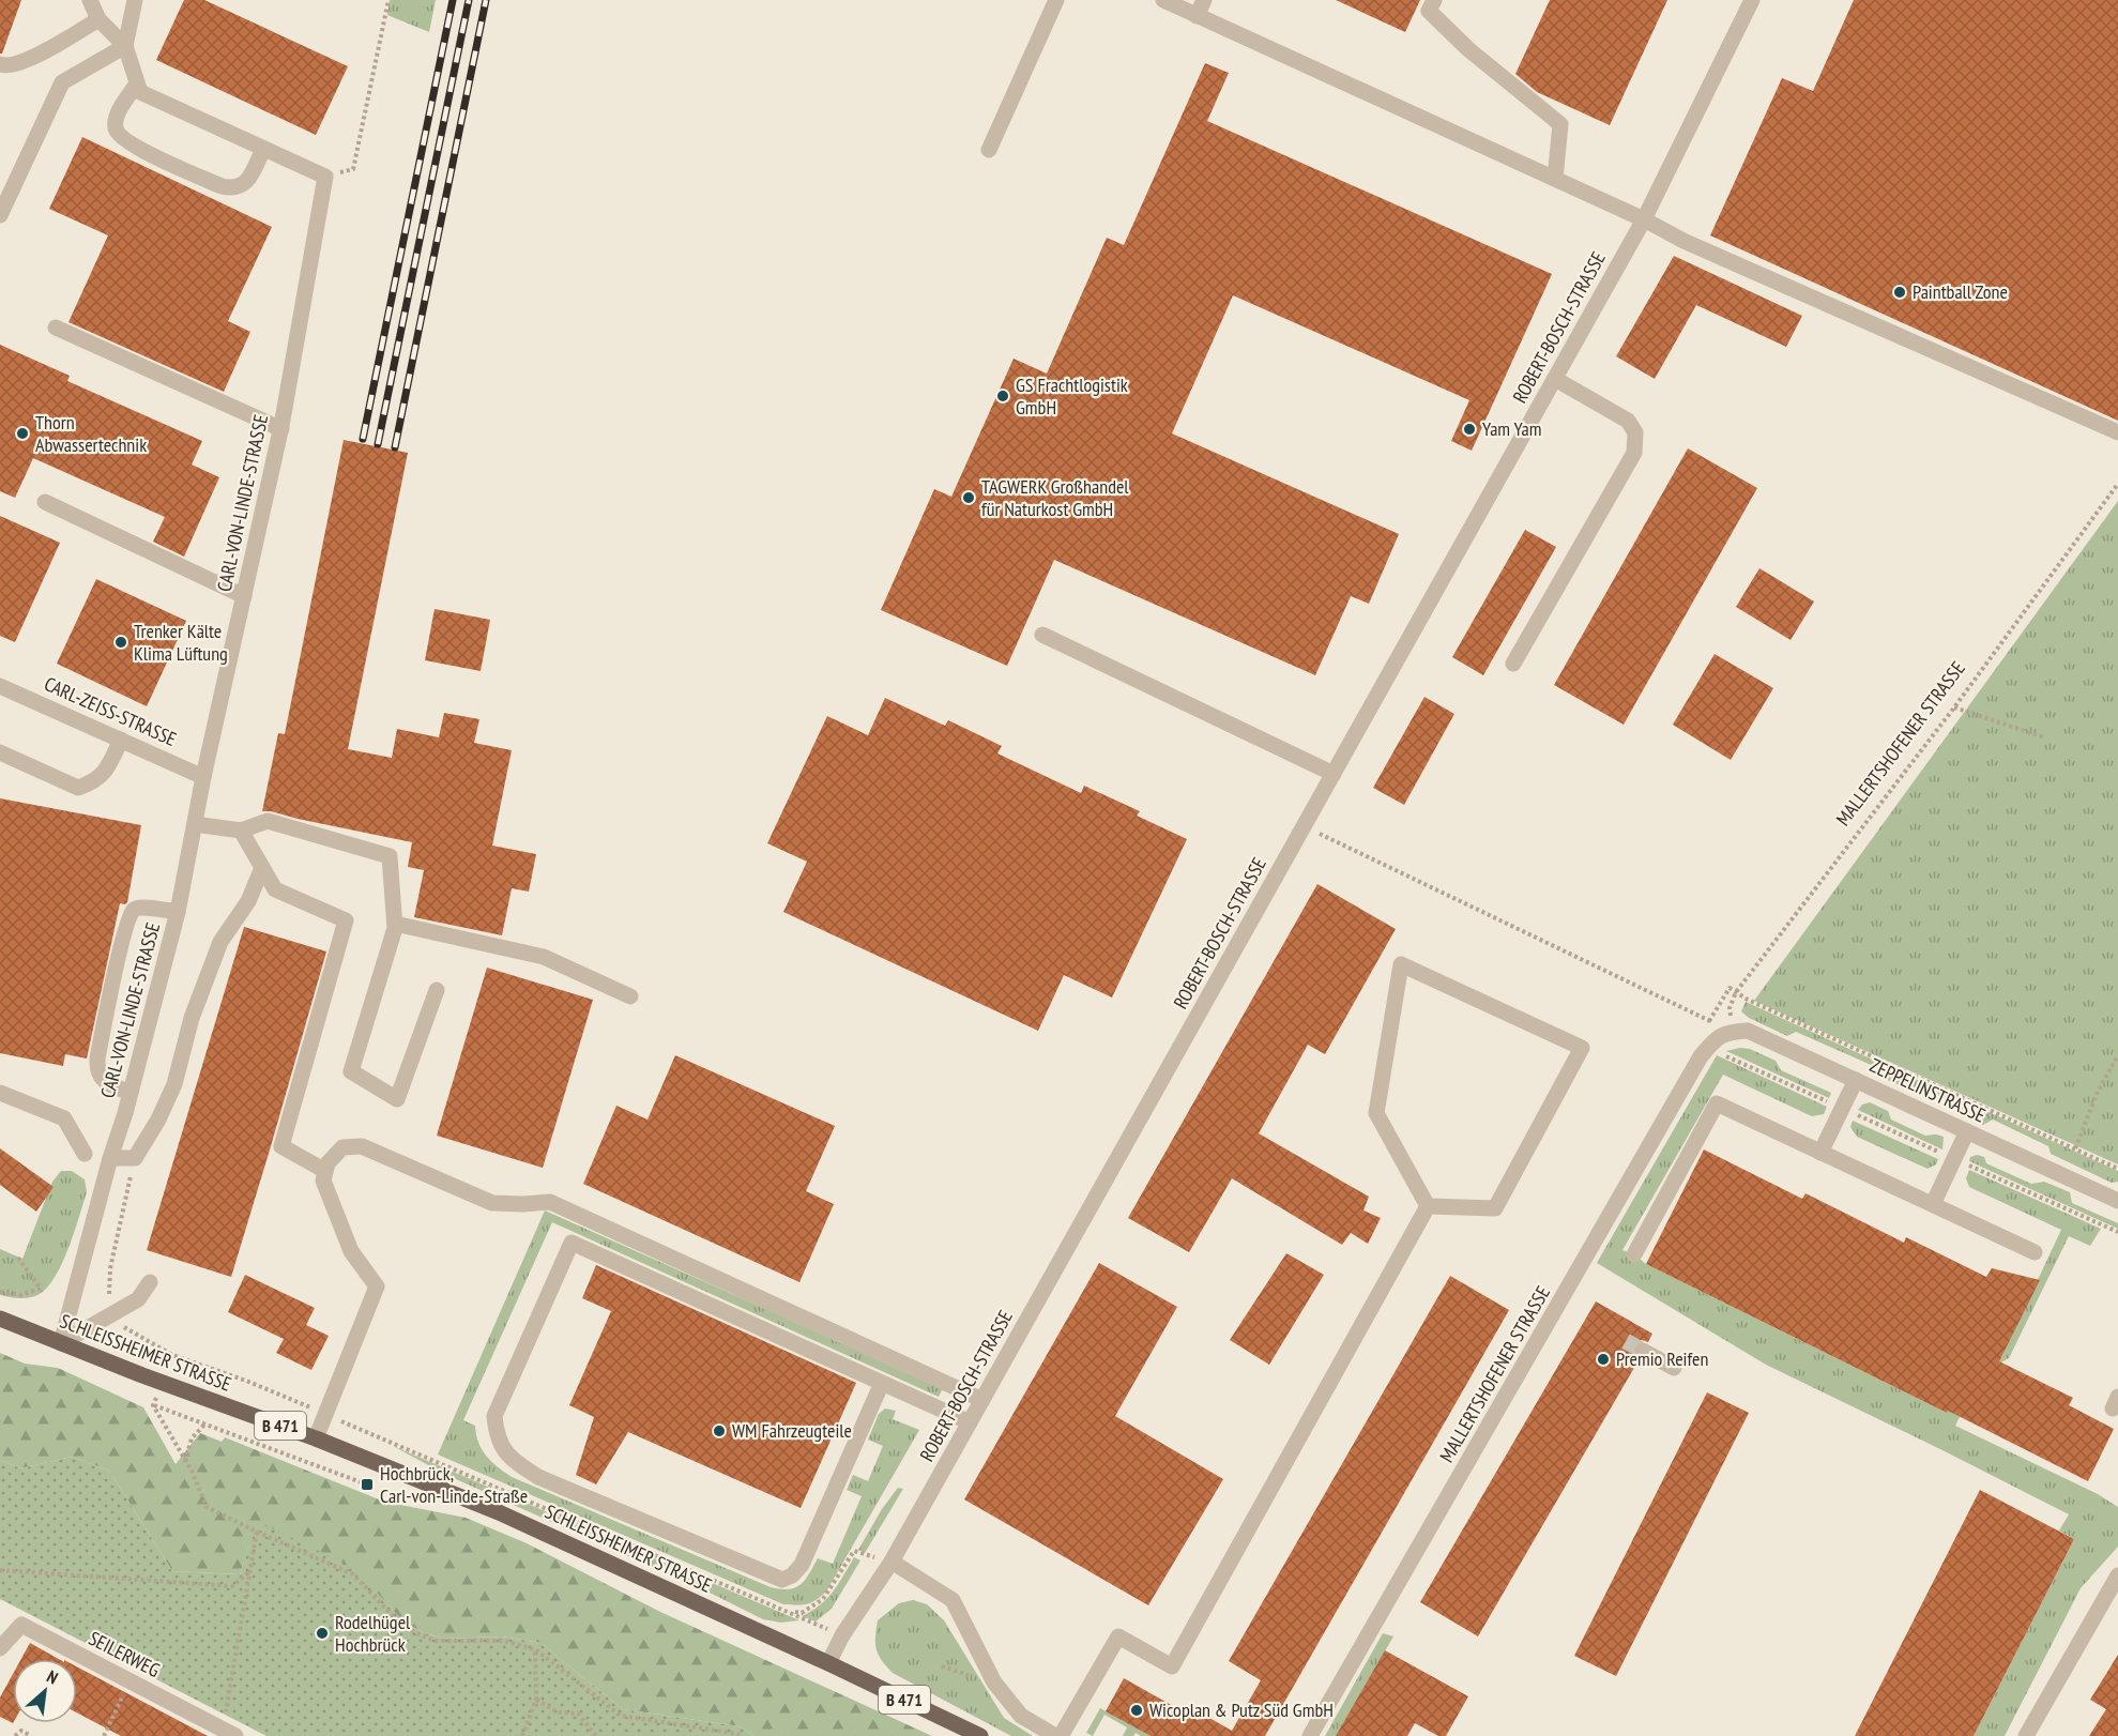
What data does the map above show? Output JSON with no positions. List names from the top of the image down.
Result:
{
  "streets": {
    "main road": ["SCHLEISSHEIMER STRASSE", "B 471"],
    "street": [
      "ROBERT-BOSCH-STRASSE",
      "CARL-VON-LINDE-STRASSE",
      "CARL-ZEISS-STRASSE",
      "MALLERTSHOFENER STRASSE",
      "ZEPPELINSTRASSE",
      "SEILERWEG"
    ]
  },
  "crossings": [
    ["ROBERT-BOSCH-STRASSE", "SCHLEISSHEIMER STRASSE"],
    ["CARL-VON-LINDE-STRASSE", "CARL-ZEISS-STRASSE"],
    ["CARL-VON-LINDE-STRASSE", "SCHLEISSHEIMER STRASSE"],
    ["MALLERTSHOFENER STRASSE", "ZEPPELINSTRASSE"]
  ],
  "places": {
    "other": [
      "Paintball Zone",
      "GS Frachtlogistik GmbH",
      "Yam Yam",
      "Thorn Abwassertechnik",
      "TAGWERK Großhandel für Naturkost GmbH",
      "Trenker Kälte Klima Lüftung",
      "Premio Reifen",
      "WM Fahrzeugteile",
      "Rodelhügel Hochbrück",
      "Wicoplan & Putz Süd GmbH"
    ],
    "transit": ["Hochbrück, Carl-von-Linde-Straße"]
  },
  "north": "top right"
}
